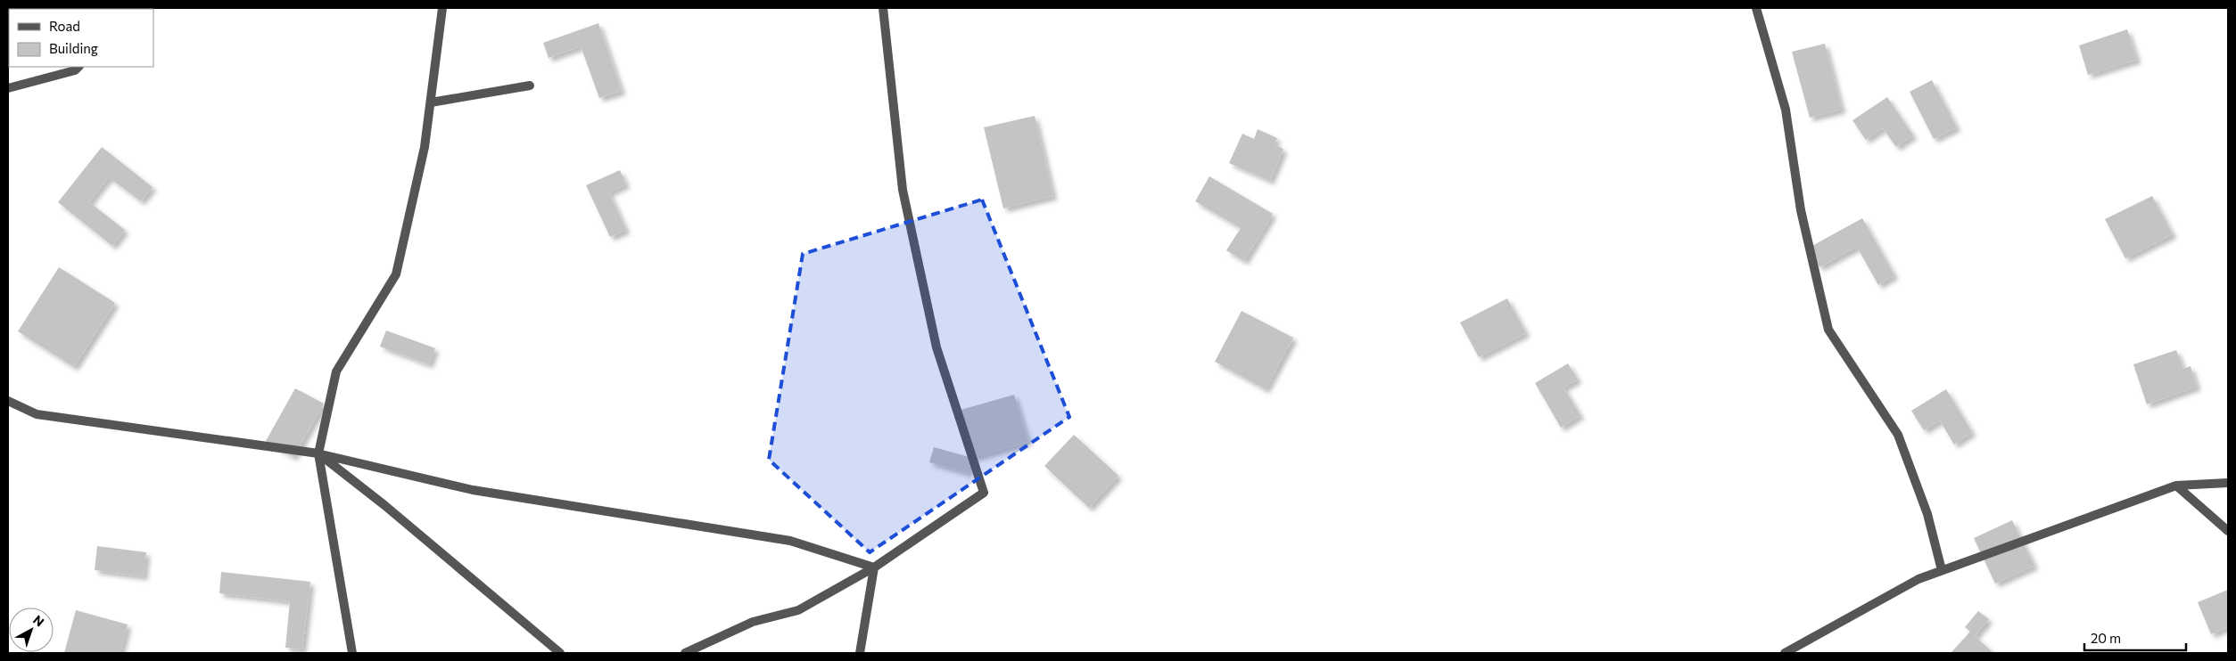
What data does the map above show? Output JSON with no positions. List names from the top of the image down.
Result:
{
  "legend": ["Road", "Building"],
  "scale_bar": "20 m",
  "north": "top right"
}
